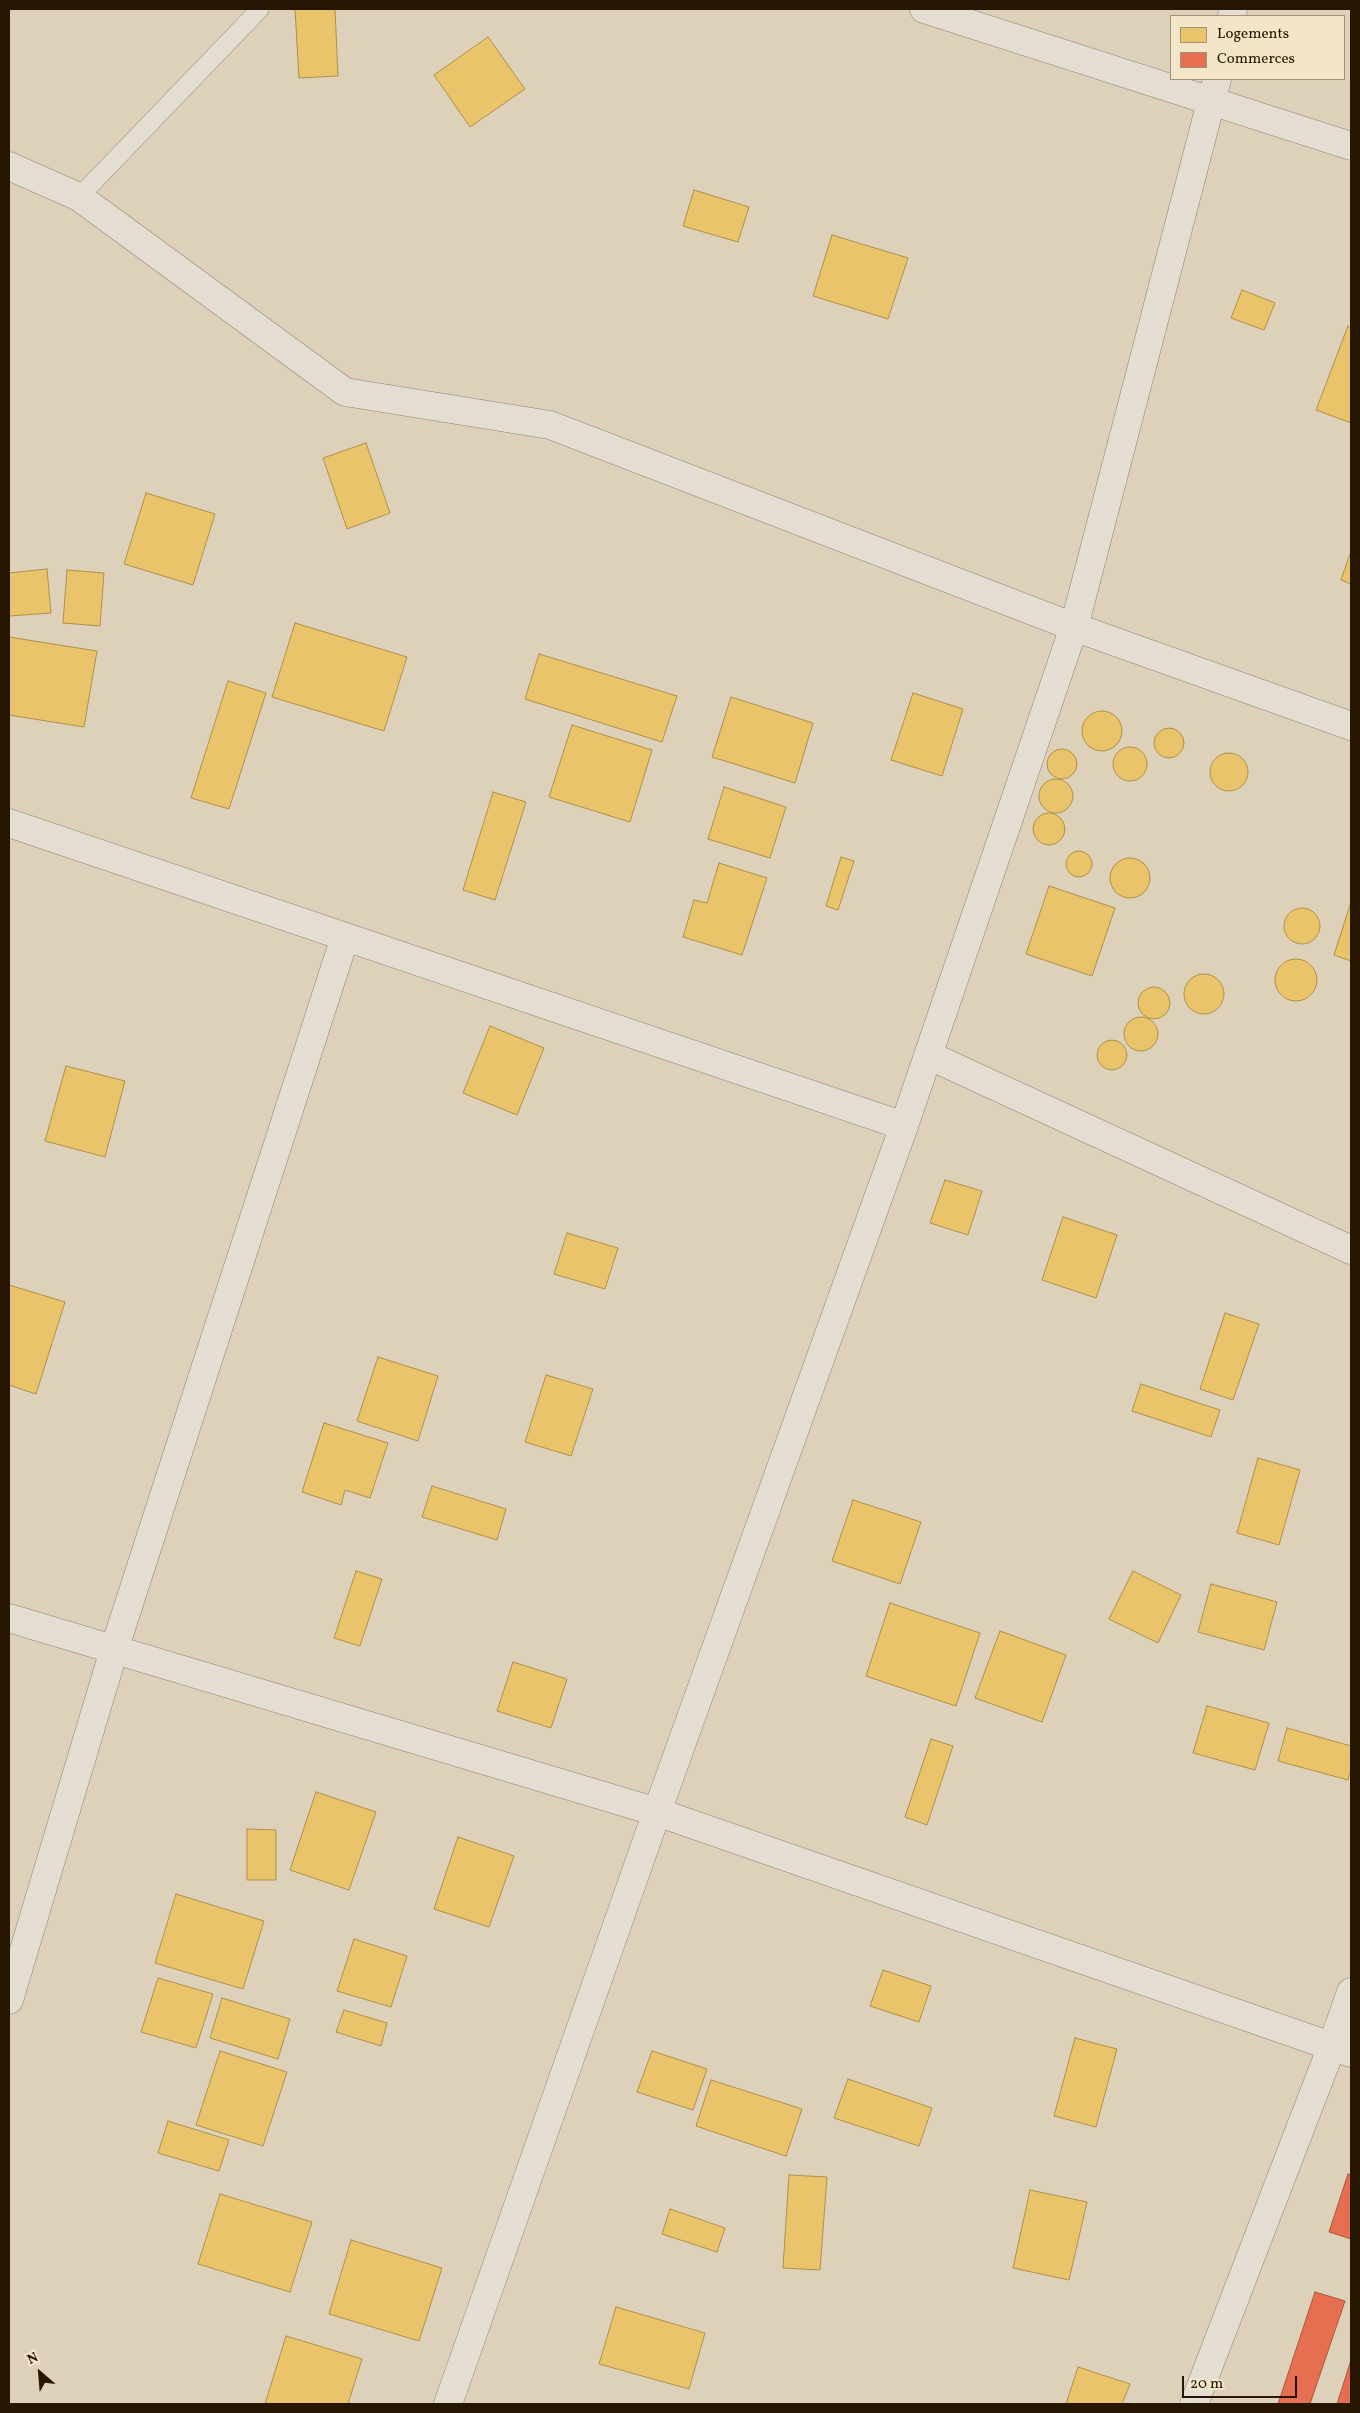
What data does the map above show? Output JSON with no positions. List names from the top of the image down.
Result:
{
  "legend": ["Logements", "Commerces"],
  "scale_bar": "20 m",
  "north": "top left"
}
